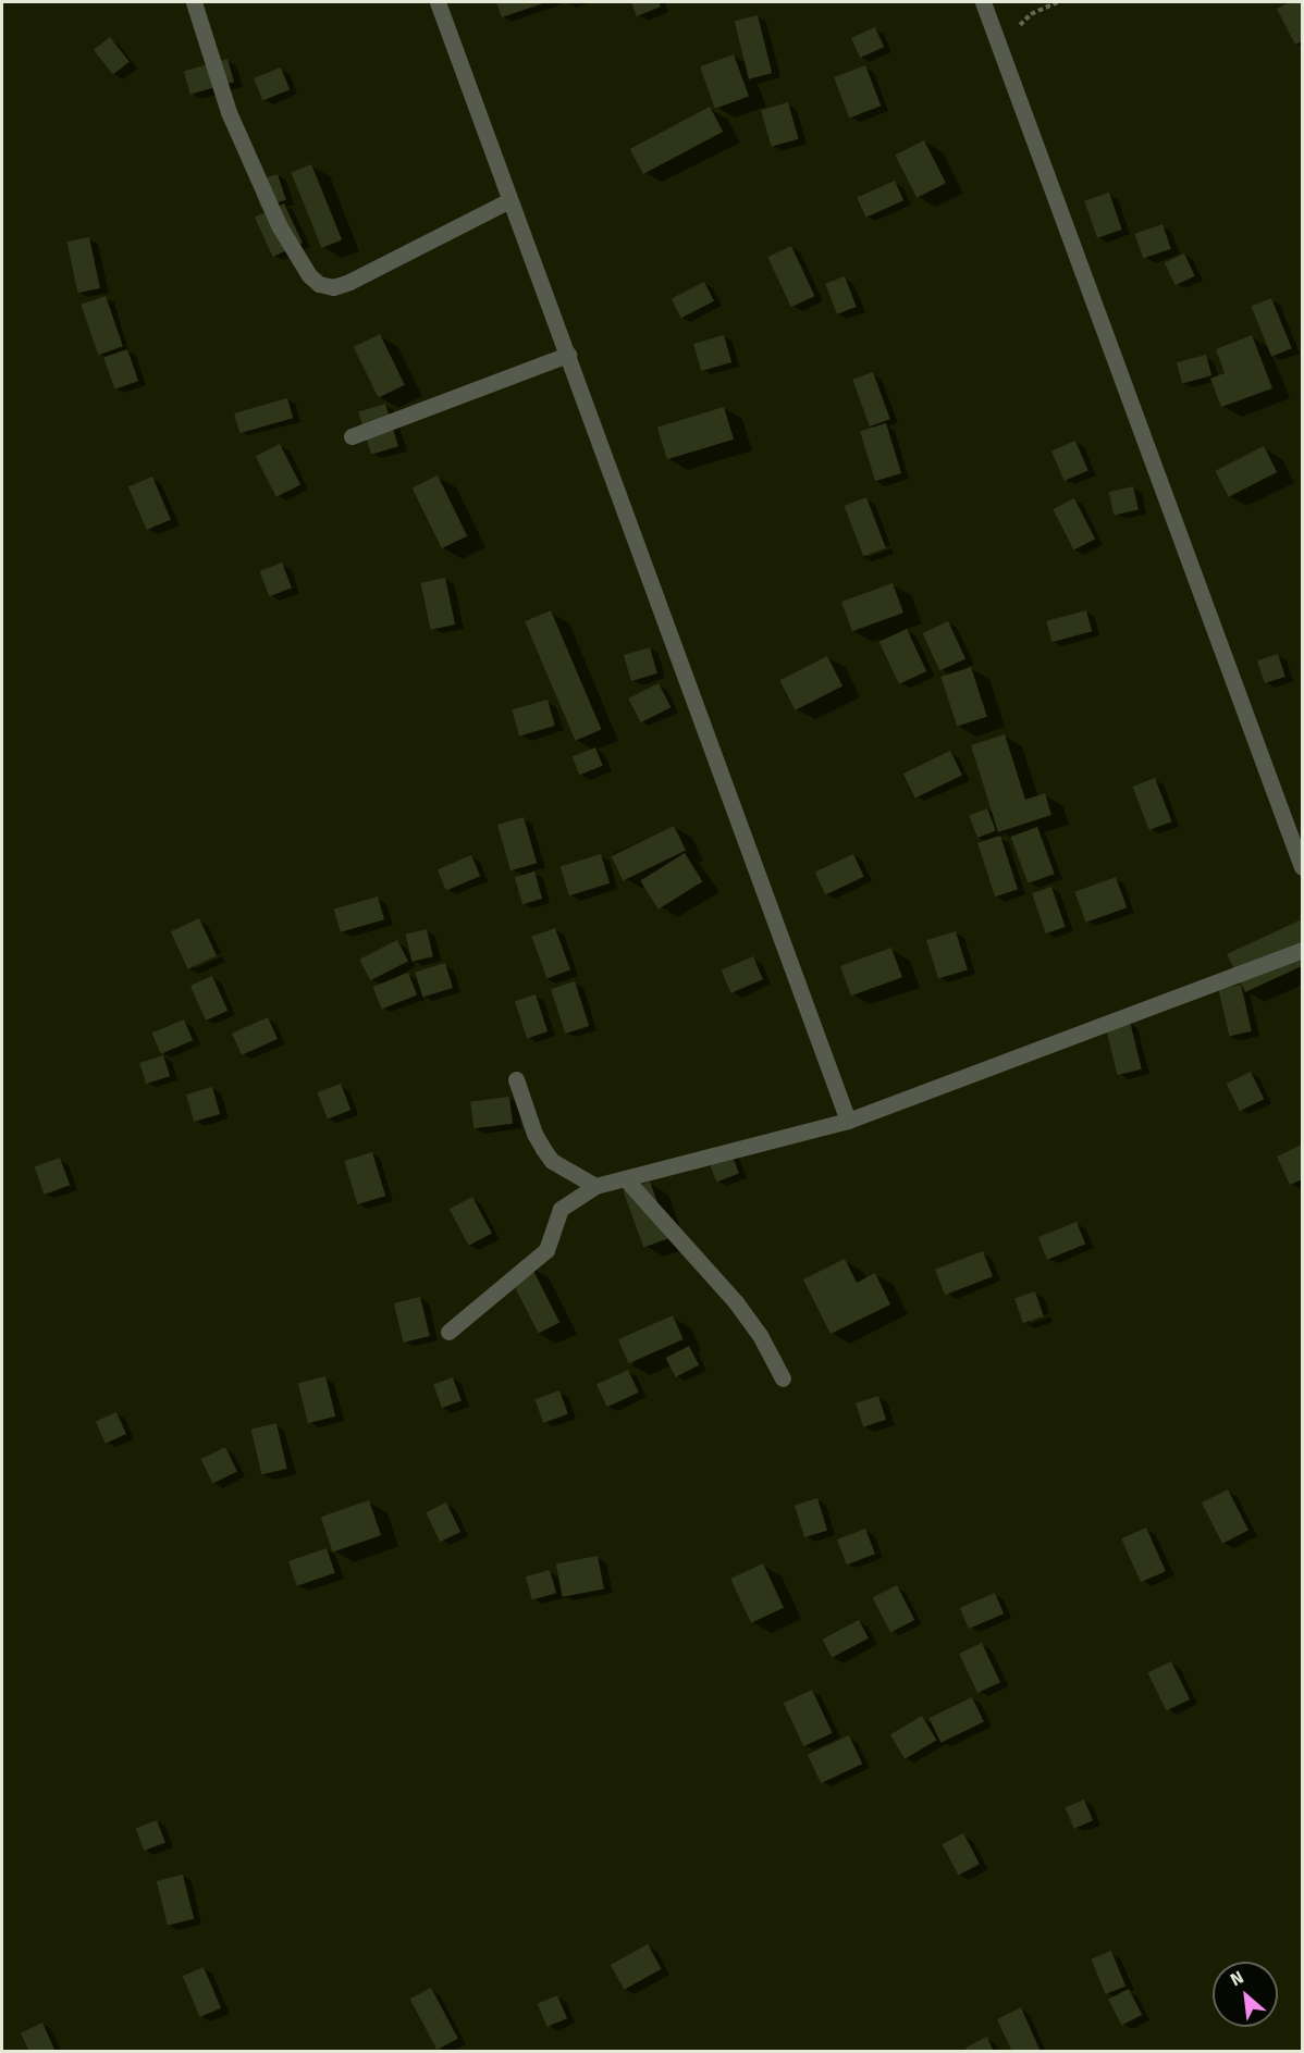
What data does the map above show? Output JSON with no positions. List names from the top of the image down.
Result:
{
  "north": "top left"
}
